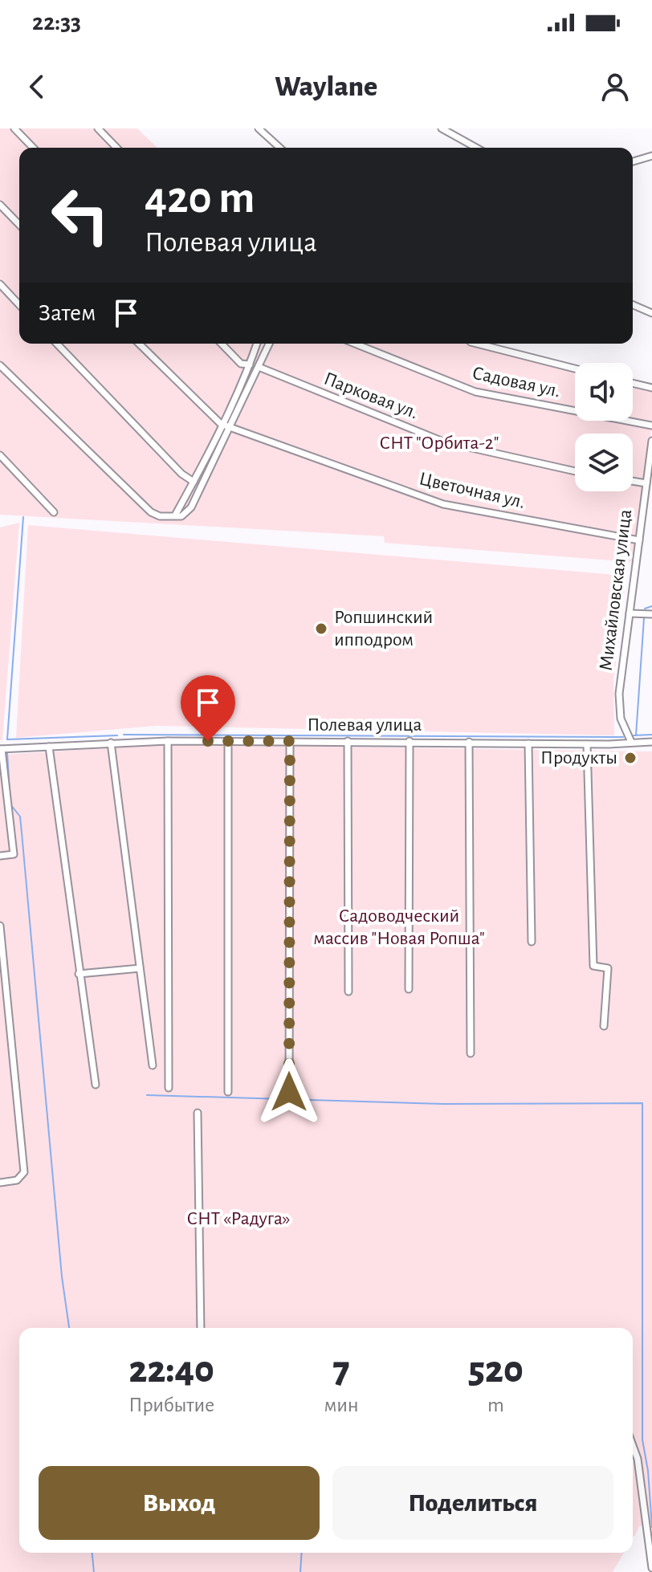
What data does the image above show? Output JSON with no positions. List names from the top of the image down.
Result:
{
  "streets": {
    "street": [
      "Садовая ул.",
      "Парковая ул.",
      "Цветочная ул.",
      "Михайловская улица",
      "Полевая улица"
    ]
  },
  "crossings": [
    ["Цветочная ул.", "Михайловская улица"],
    ["Михайловская улица", "Полевая улица"]
  ],
  "parks": ["СНТ \"Орбита-2\"", "Садоводческий массив \"Новая Ропша\"", "СНТ «Радуга»"],
  "places": ["Ропшинский ипподром", "Продукты"],
  "page": {
    "status": "22:33",
    "header": "Waylane",
    "turn": ["420 m", "Полевая улица"],
    "then": "Затем",
    "eta": [
      "22:40",
      "Прибытие",
      "7",
      "мин",
      "520",
      "m"
    ],
    "buttons": ["Выход", "Поделиться"]
  }
}
